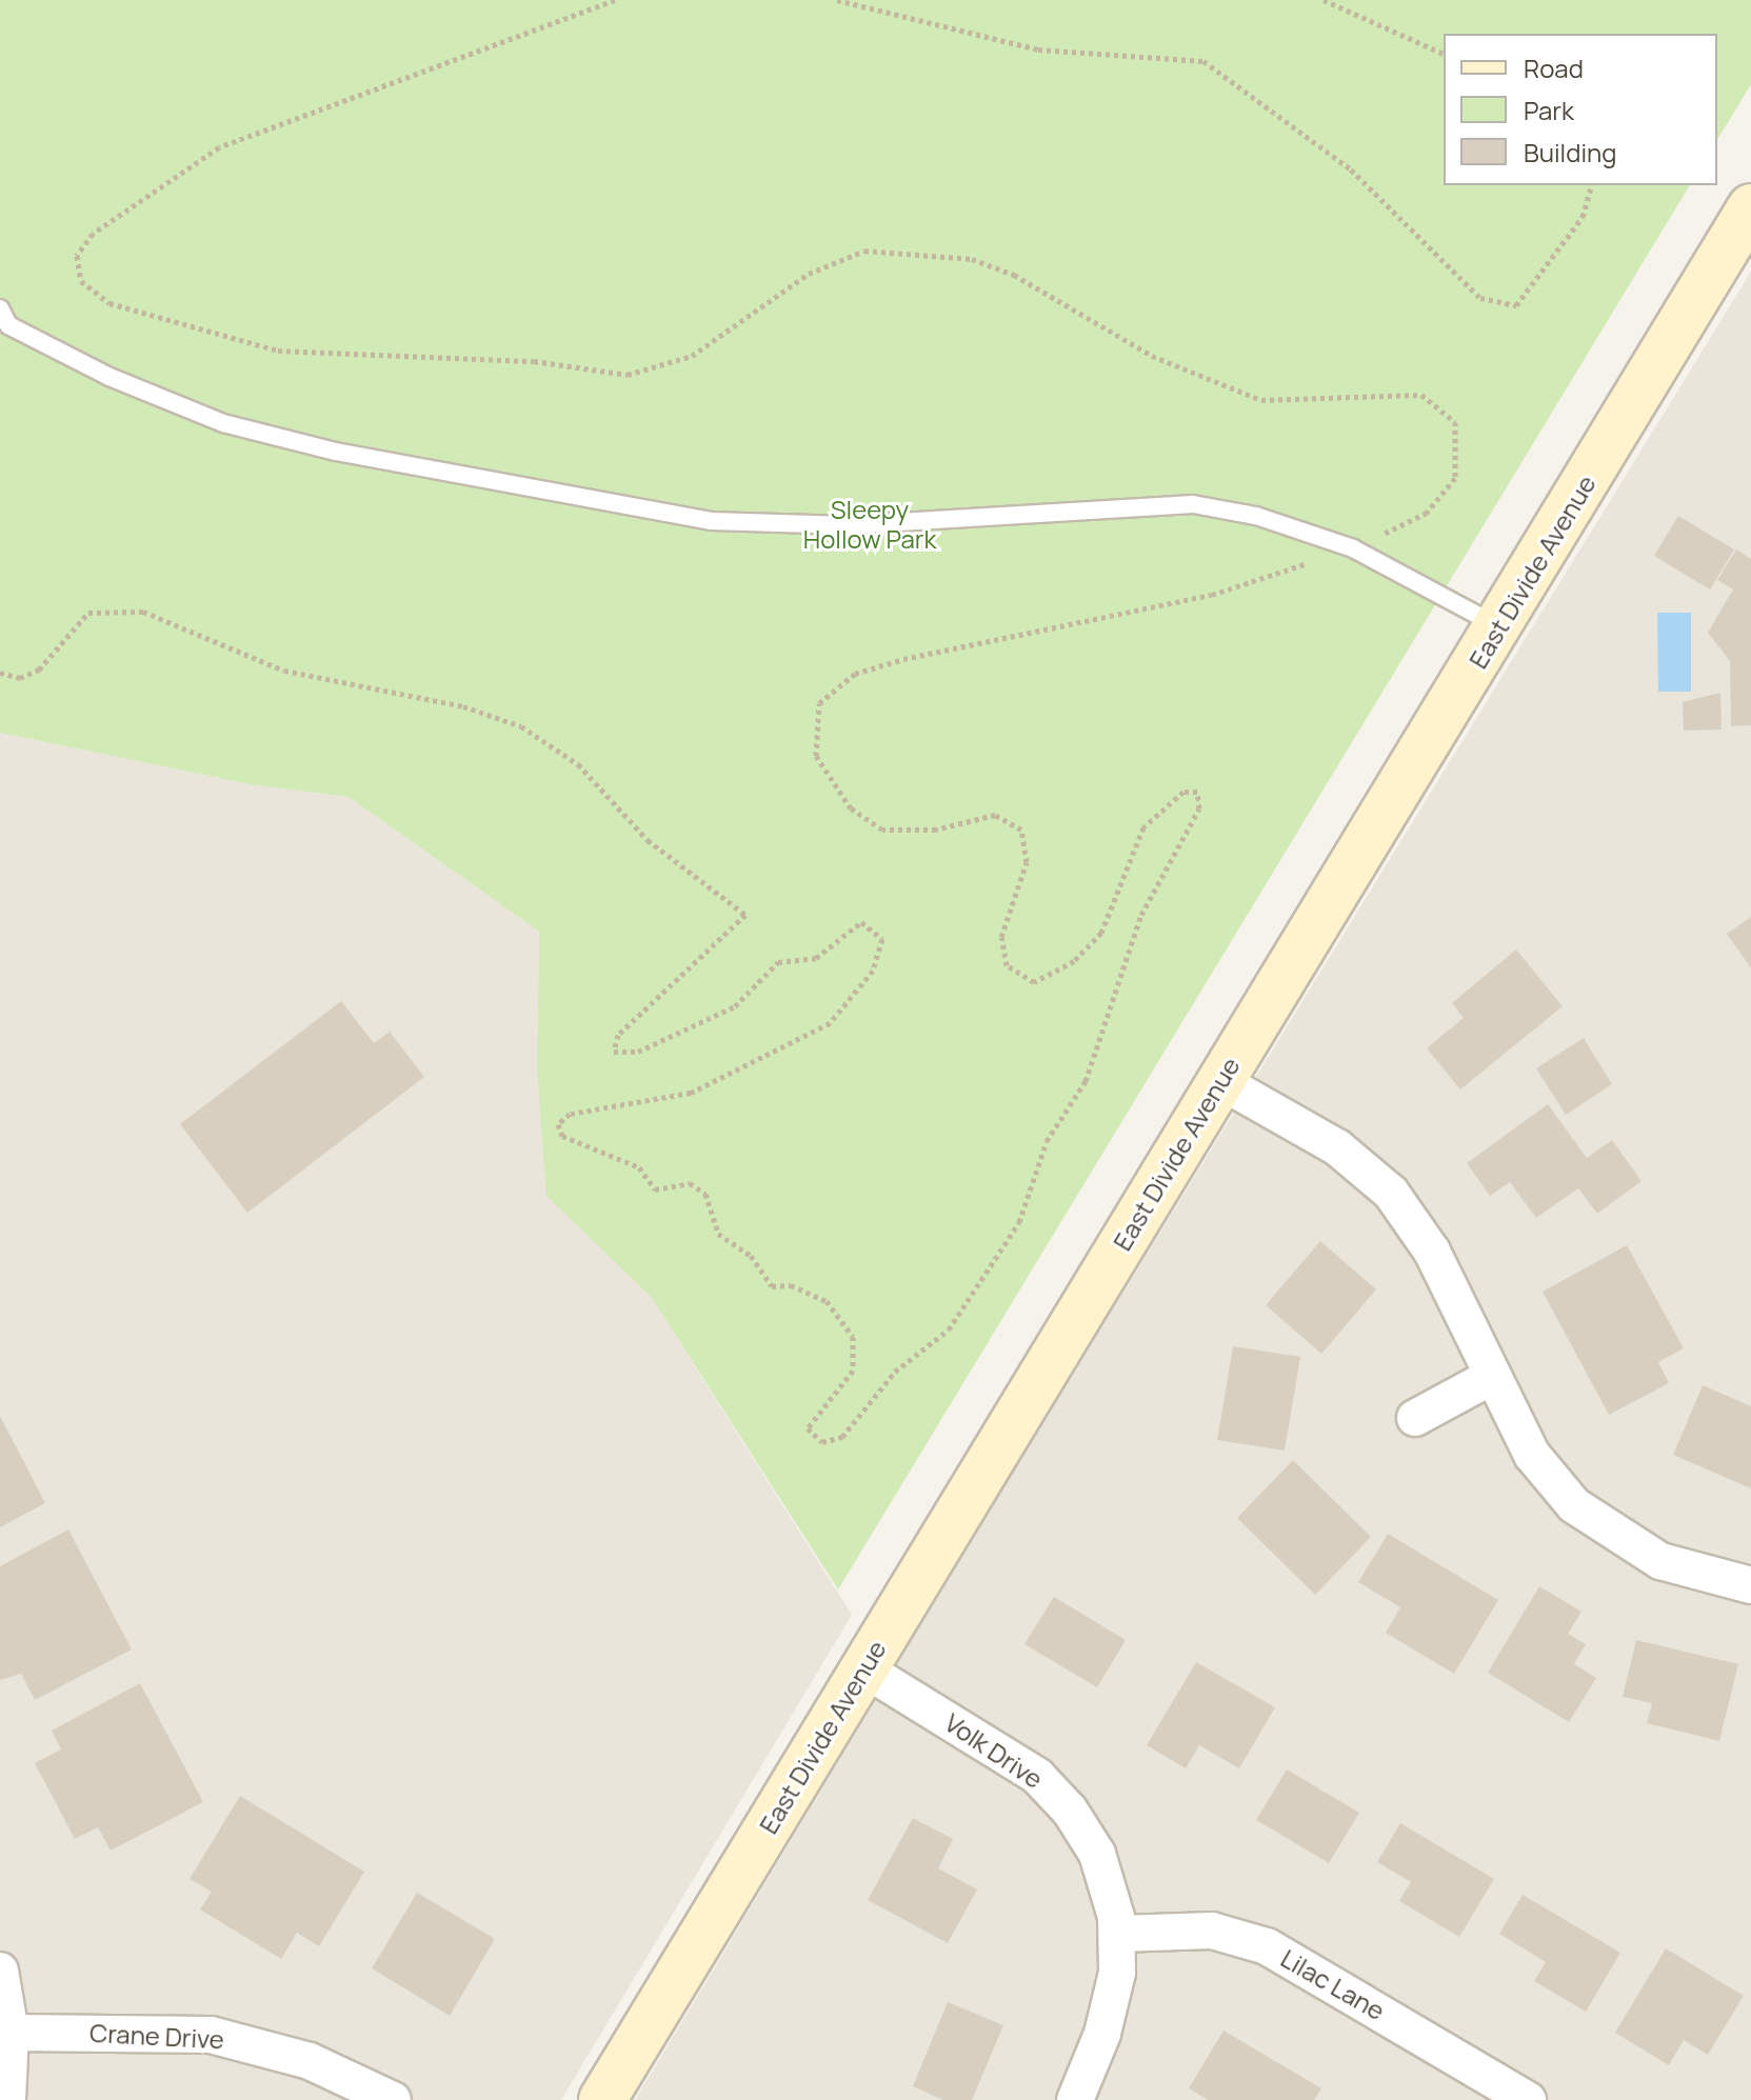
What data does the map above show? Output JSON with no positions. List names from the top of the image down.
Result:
{
  "streets": {
    "street": [
      "East Divide Avenue",
      "Volk Drive",
      "Lilac Lane",
      "Crane Drive"
    ]
  },
  "crossings": [
    ["East Divide Avenue", "Volk Drive"],
    ["Volk Drive", "Lilac Lane"]
  ],
  "parks": ["Sleepy Hollow Park"],
  "legend": ["Road", "Park", "Building"]
}
